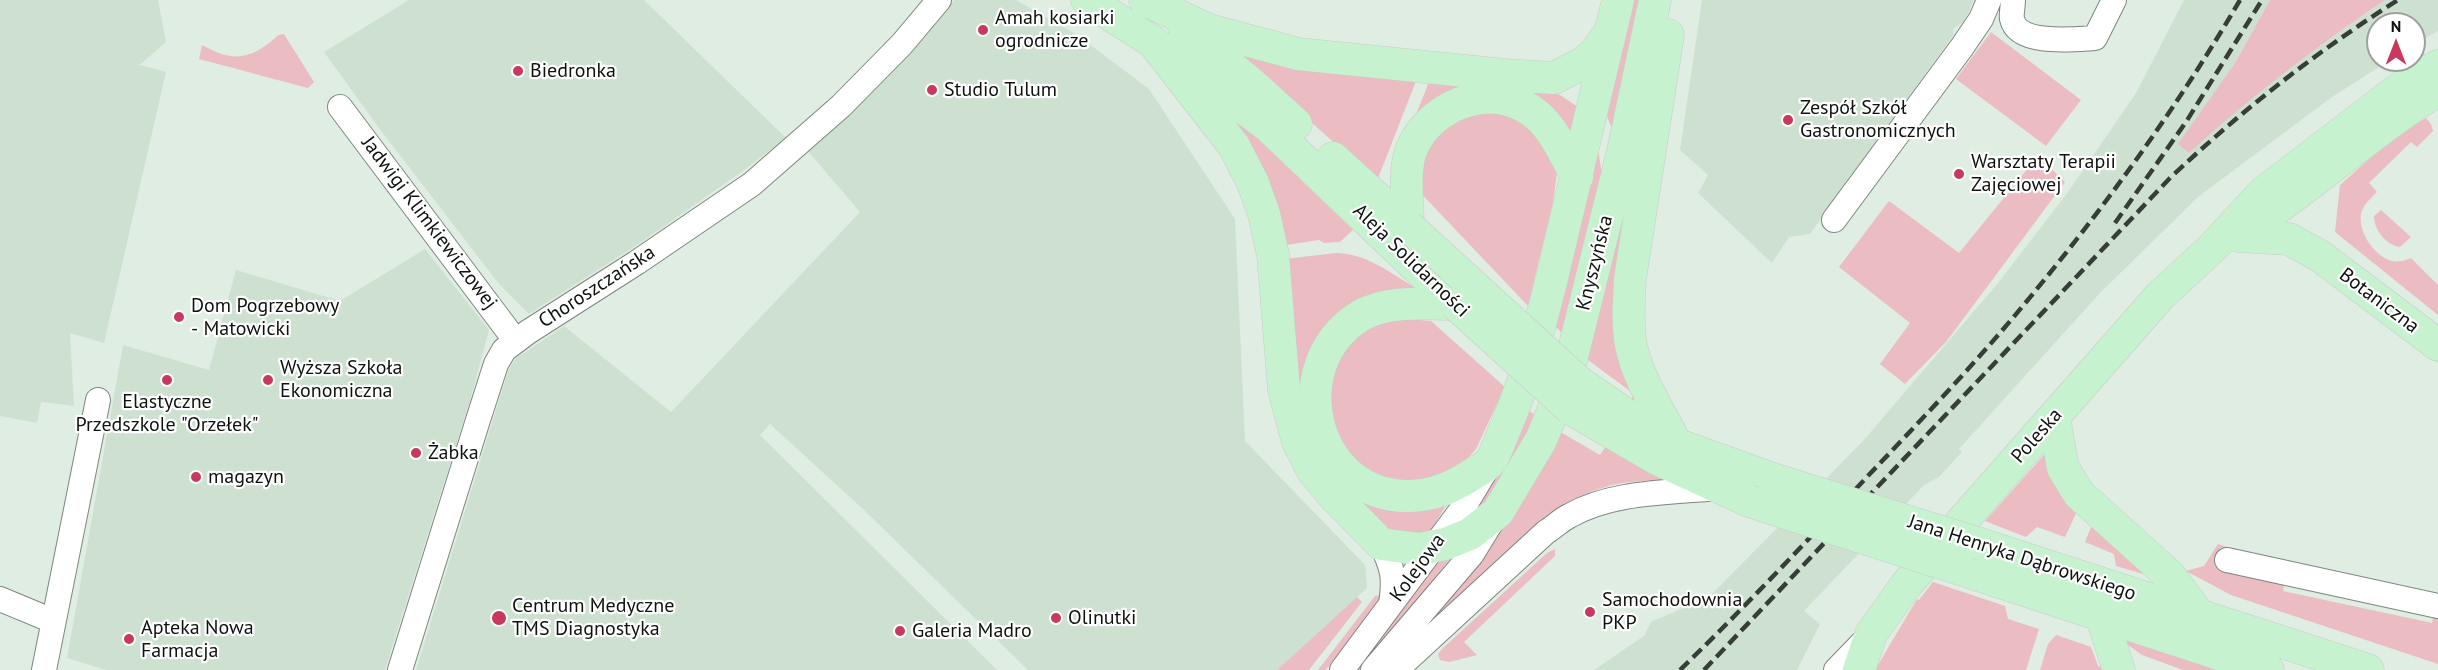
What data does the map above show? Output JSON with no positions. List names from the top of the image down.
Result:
{
  "streets": {
    "main road": [
      "Aleja Solidarności",
      "Knyszyńska",
      "Botaniczna",
      "Poleska",
      "Jana Henryka Dąbrowskiego"
    ],
    "street": ["Jadwigi Klimkiewiczowej", "Choroszczańska", "Kolejowa"]
  },
  "crossings": [
    ["Jadwigi Klimkiewiczowej", "Choroszczańska"],
    ["Aleja Solidarności", "Jana Henryka Dąbrowskiego"],
    ["Knyszyńska", "Kolejowa"],
    ["Botaniczna", "Poleska"]
  ],
  "places": [
    "Amah kosiarki ogrodnicze",
    "Biedronka",
    "Studio Tulum",
    "Zespół Szkół Gastronomicznych",
    "Warsztaty Terapii Zajęciowej",
    "Dom Pogrzebowy - Matowicki",
    "Elastyczne Przedszkole \"Orzełek\"",
    "Wyższa Szkoła Ekonomiczna",
    "Żabka",
    "magazyn",
    "Samochodownia PKP",
    "Centrum Medyczne TMS Diagnostyka",
    "Olinutki",
    "Galeria Madro",
    "Apteka Nowa Farmacja"
  ],
  "north": "top"
}
